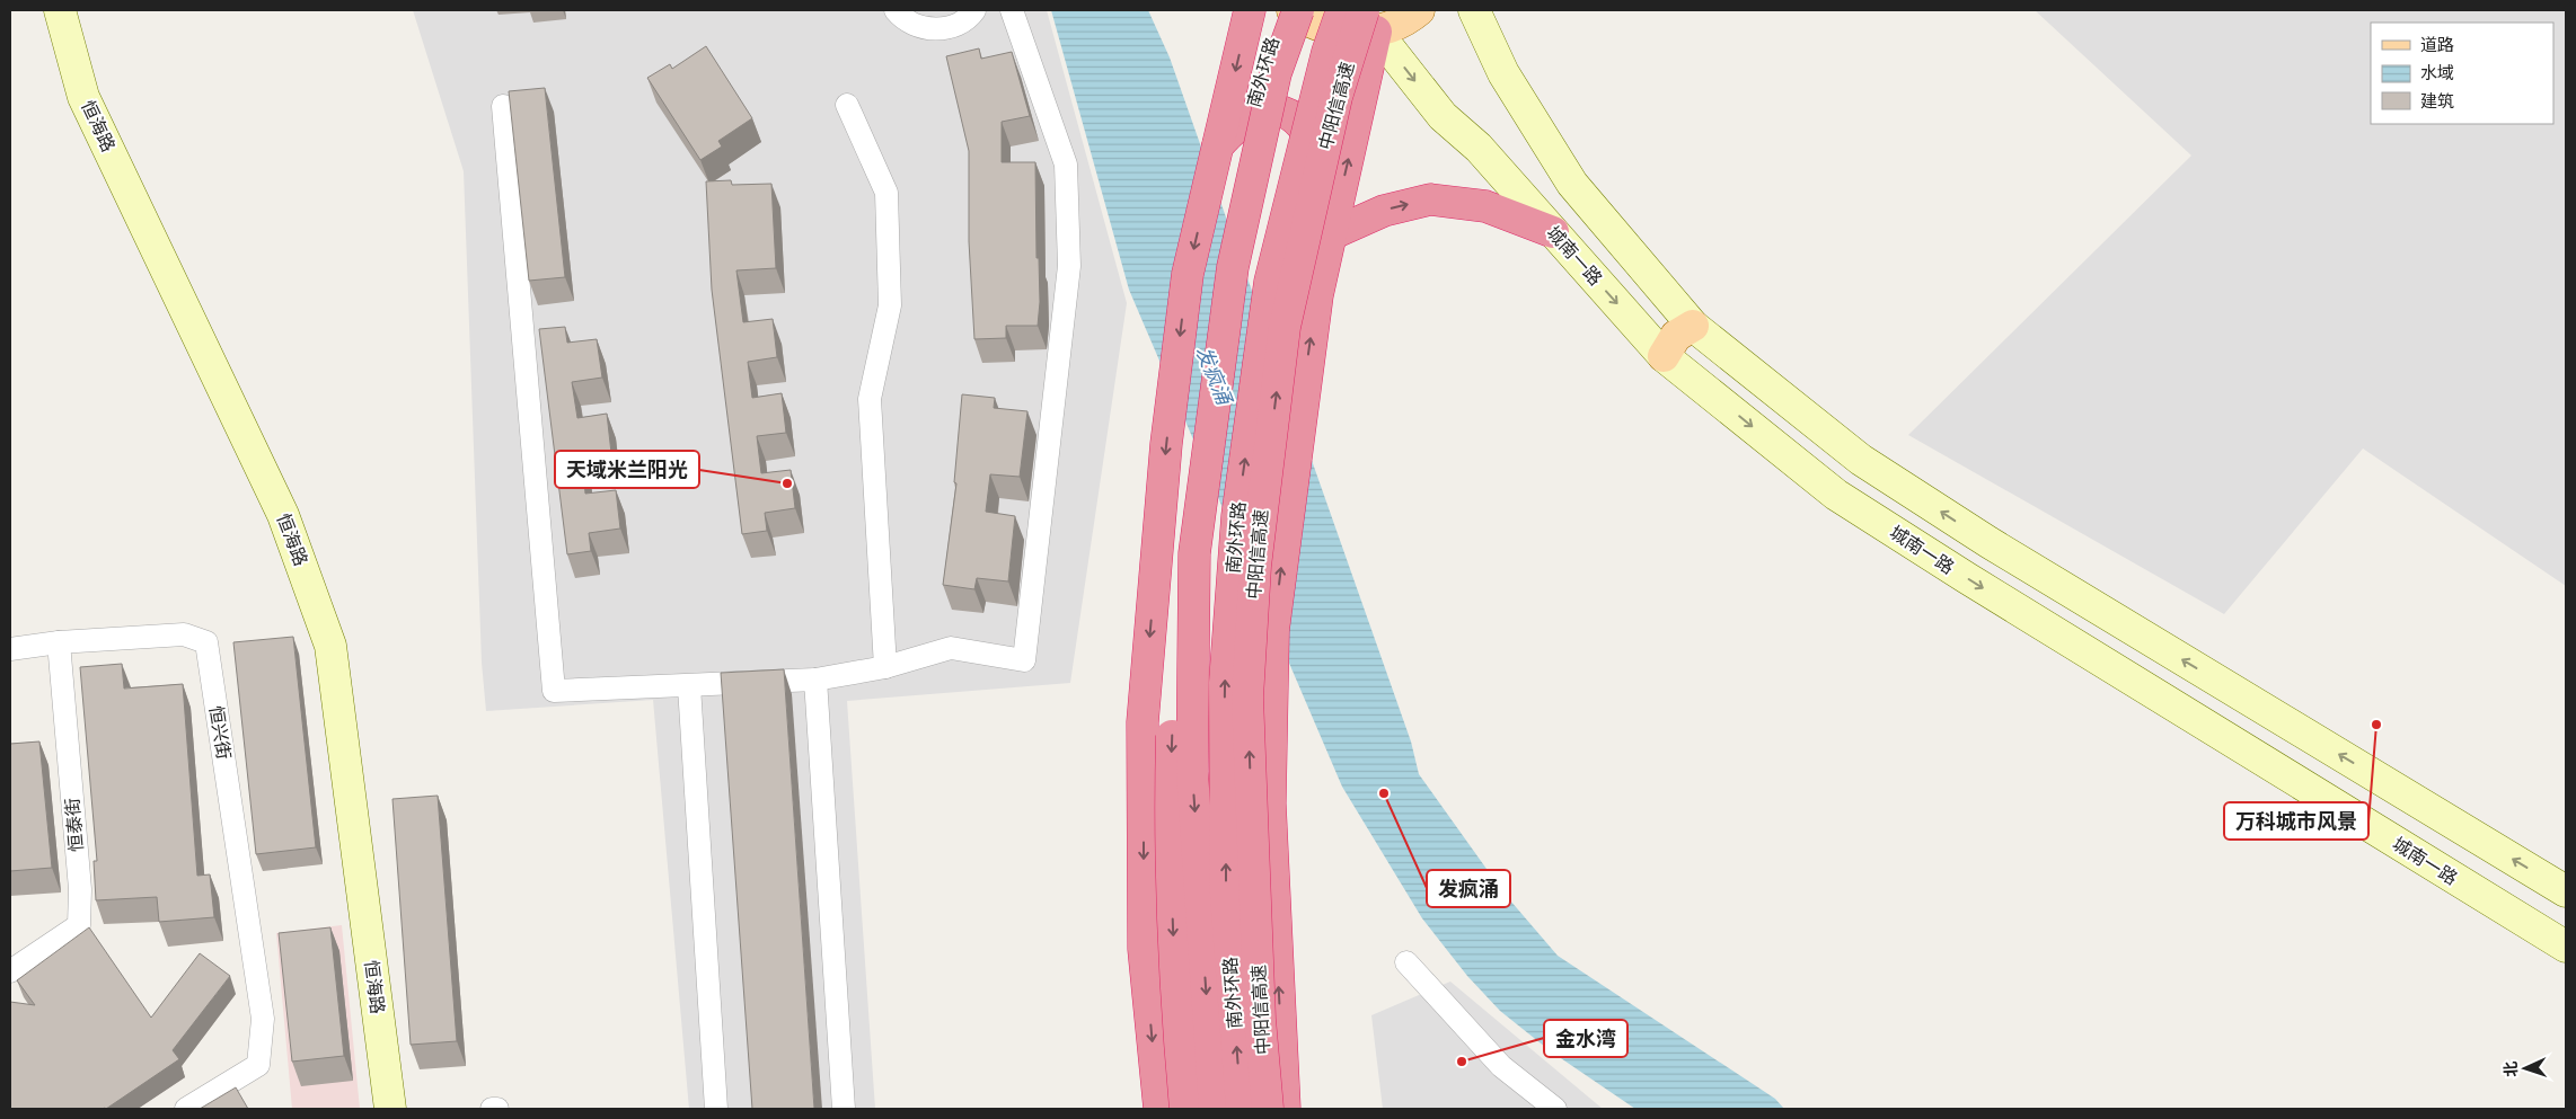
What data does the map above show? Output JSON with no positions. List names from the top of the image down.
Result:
{
  "streets": {
    "highway": ["南外环路", "中阳信高速"],
    "main road": ["恒海路", "城南一路"],
    "street": ["恒兴街", "恒泰街"]
  },
  "crossings": [
    ["中阳信高速", "城南一路"],
    ["恒兴街", "恒泰街"]
  ],
  "water": ["发疯涌"],
  "places": [
    "天域米兰阳光",
    "万科城市风景",
    "发疯涌",
    "金水湾"
  ],
  "legend": ["道路", "水域", "建筑"],
  "north": "left"
}
